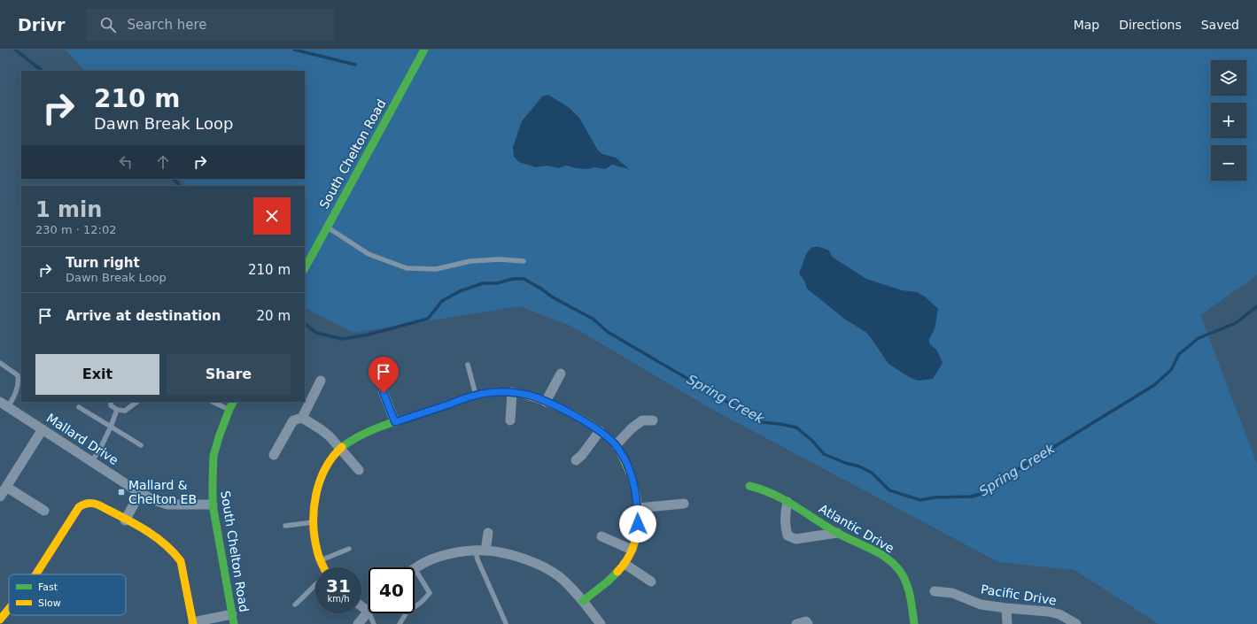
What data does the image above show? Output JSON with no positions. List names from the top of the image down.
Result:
{
  "streets": {
    "street": [
      "South Chelton Road",
      "Mallard Drive",
      "Atlantic Drive",
      "Pacific Drive"
    ]
  },
  "crossings": [
    ["South Chelton Road", "Mallard Drive"]
  ],
  "water": ["Spring Creek"],
  "places": {
    "transit": ["Mallard & Chelton EB"]
  },
  "legend": ["Fast", "Slow"],
  "page": {
    "header": "Drivr",
    "search": "Search here",
    "nav": ["Map", "Directions", "Saved"],
    "map_buttons": ["+", "−"],
    "turn": ["210 m", "Dawn Break Loop"],
    "heading": ["1 min", "230 m · 12:02"],
    "list": [
      {
        "name": "Turn right",
        "note": "Dawn Break Loop",
        "value": "210 m"
      },
      {
        "name": "Arrive at destination",
        "value": "20 m"
      }
    ],
    "buttons": ["Exit", "Share"],
    "speed": "31 km/h",
    "limit": "40"
  }
}
